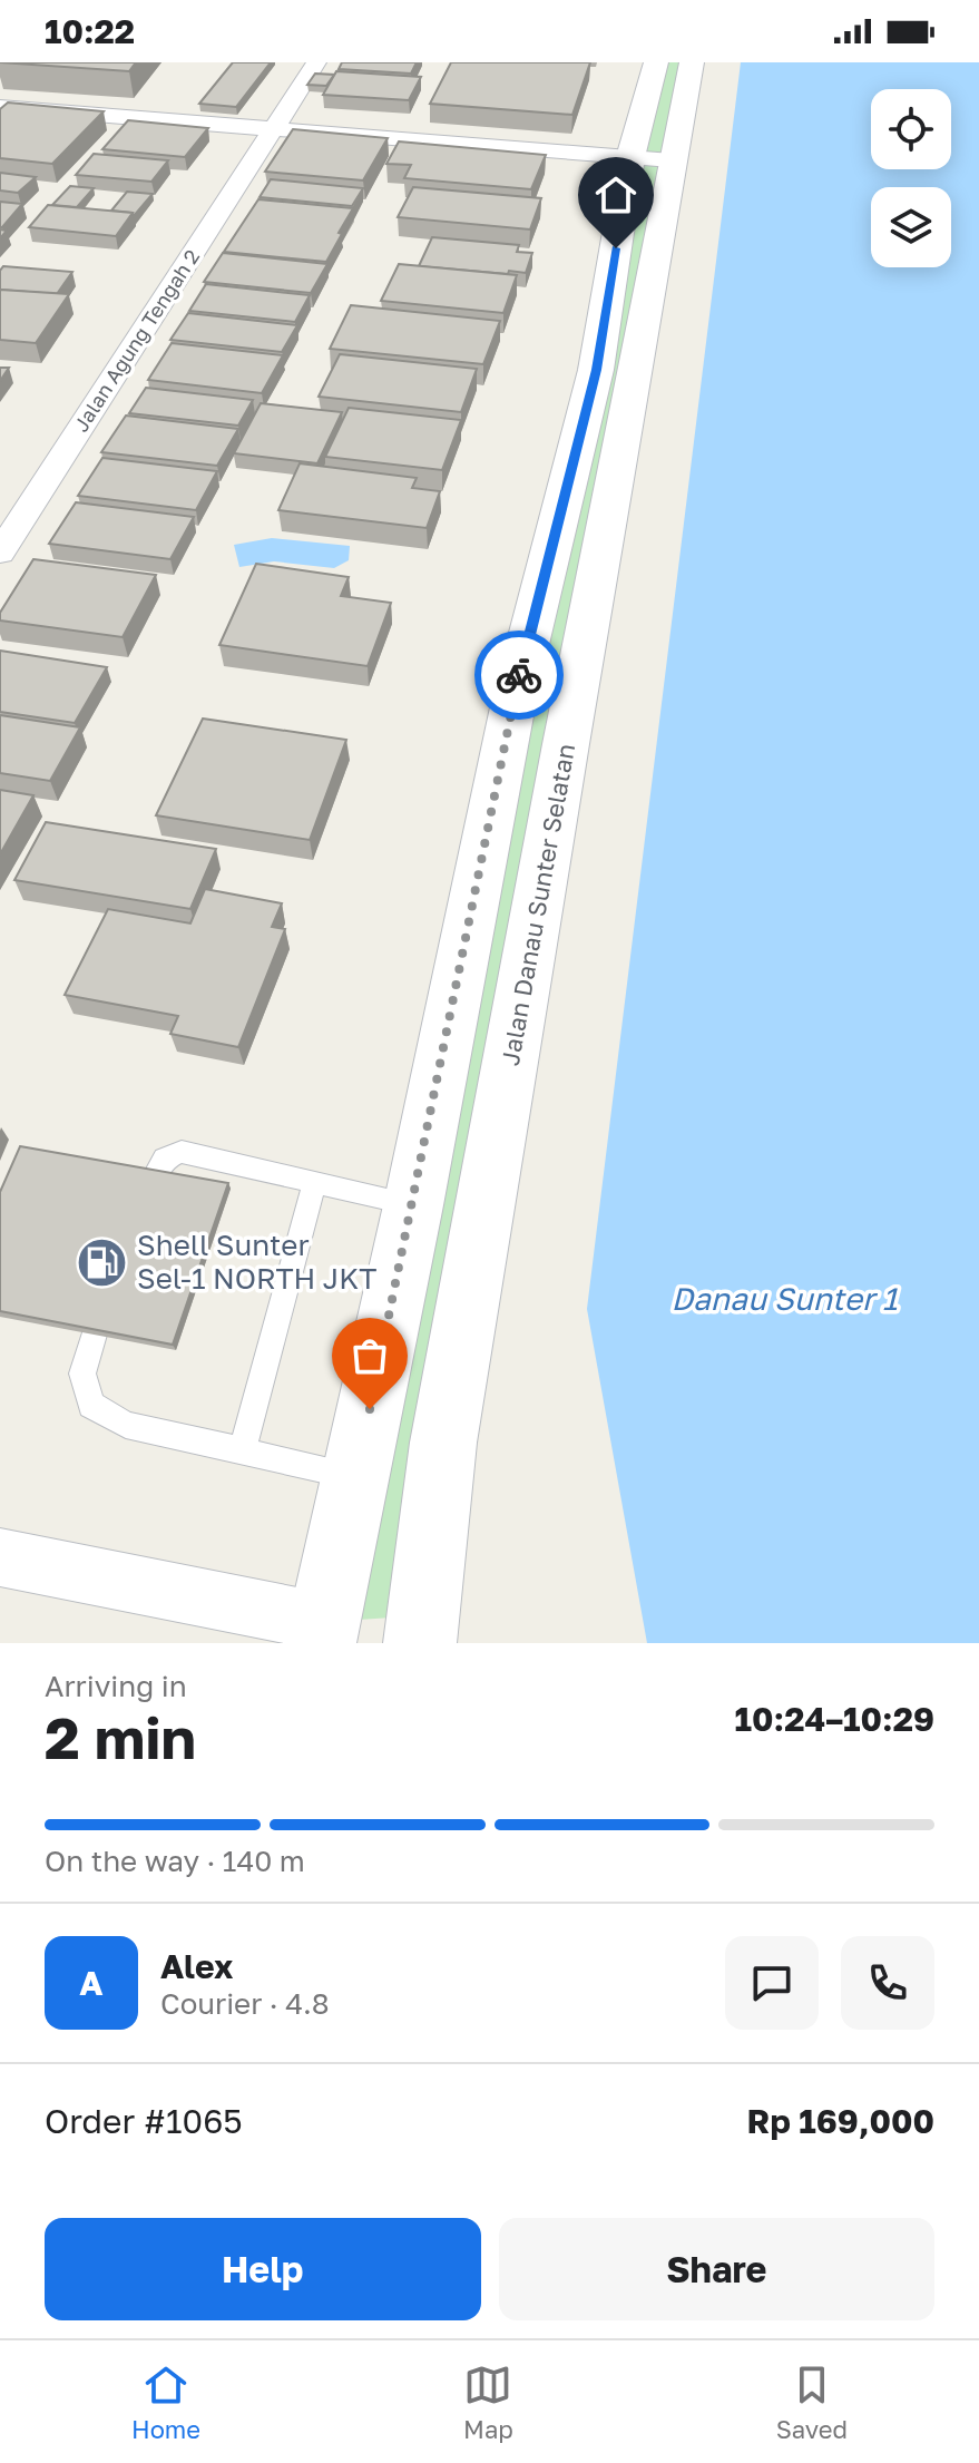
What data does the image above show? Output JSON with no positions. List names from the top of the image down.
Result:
{
  "streets": {
    "street": ["Jalan Agung Tengah 2", "Jalan Danau Sunter Selatan"]
  },
  "water": ["Danau Sunter 1"],
  "places": {
    "fuel station": ["Shell Sunter Sel-1 NORTH JKT"]
  },
  "page": {
    "status": "10:22",
    "heading": ["2 min", "Arriving in", "10:24–10:29"],
    "panel": [
      "Alex",
      "Courier · 4.8",
      "Order #1065",
      "Rp 169,000"
    ],
    "bar": "On the way · 140 m",
    "round": "A",
    "buttons": ["Help", "Share"],
    "tabs": ["Home", "Map", "Saved"]
  }
}
